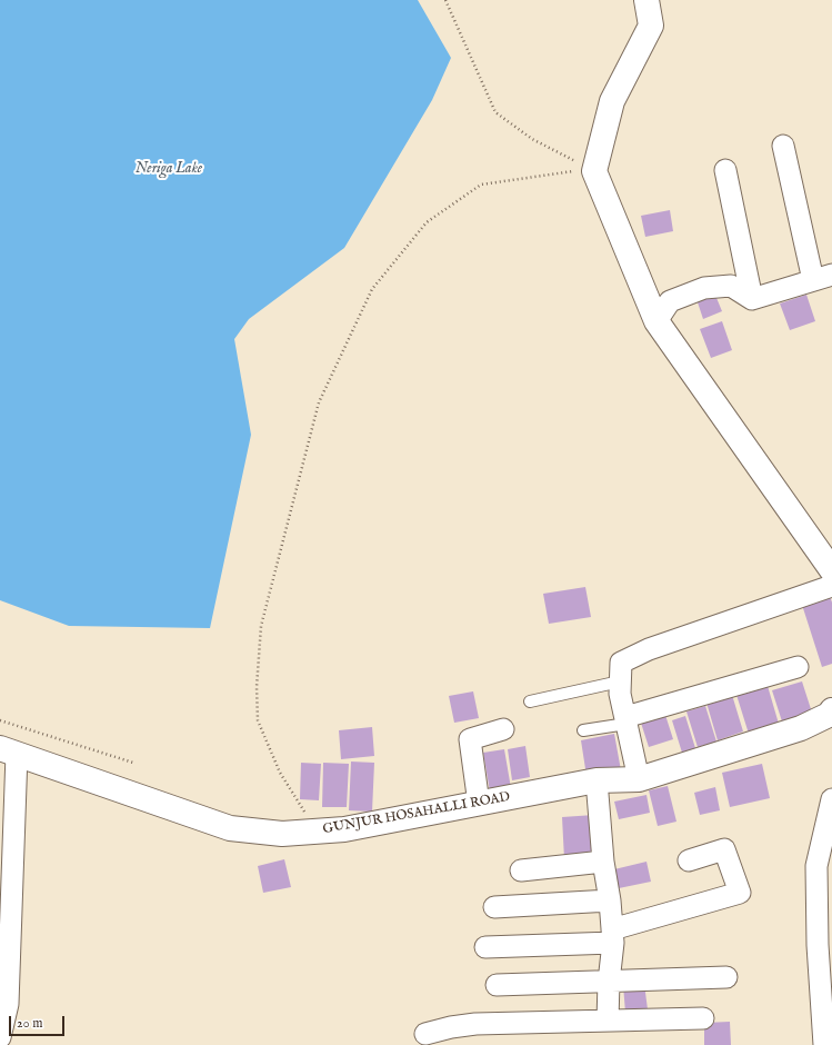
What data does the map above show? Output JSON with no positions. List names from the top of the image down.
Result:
{
  "streets": {
    "street": ["GUNJUR HOSAHALLI ROAD"]
  },
  "water": ["Neriga Lake"],
  "scale_bar": "20 m"
}
